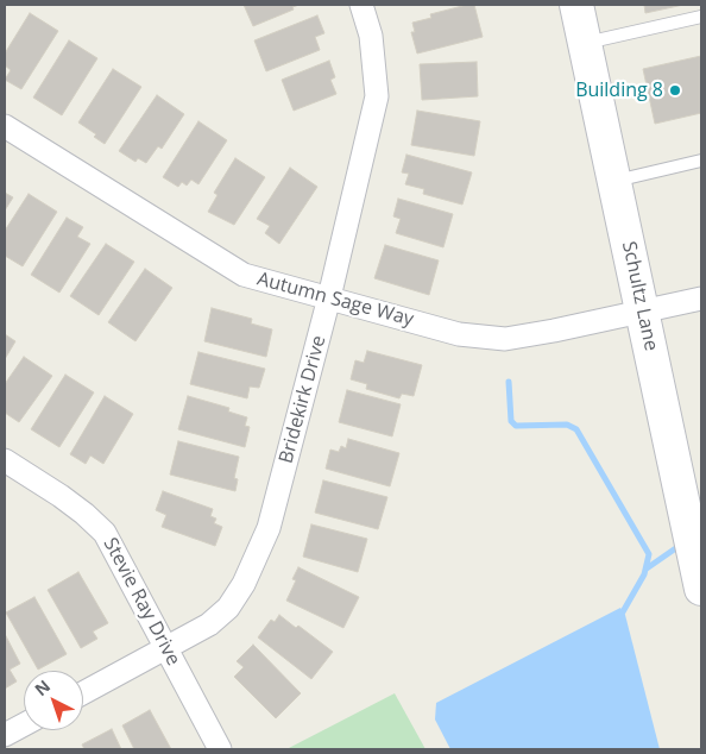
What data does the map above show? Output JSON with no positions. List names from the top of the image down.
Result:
{
  "streets": {
    "street": [
      "Schultz Lane",
      "Autumn Sage Way",
      "Bridekirk Drive",
      "Stevie Ray Drive"
    ]
  },
  "crossings": [
    ["Schultz Lane", "Autumn Sage Way"],
    ["Autumn Sage Way", "Bridekirk Drive"],
    ["Bridekirk Drive", "Stevie Ray Drive"]
  ],
  "places": ["Building 8"],
  "north": "top left"
}
